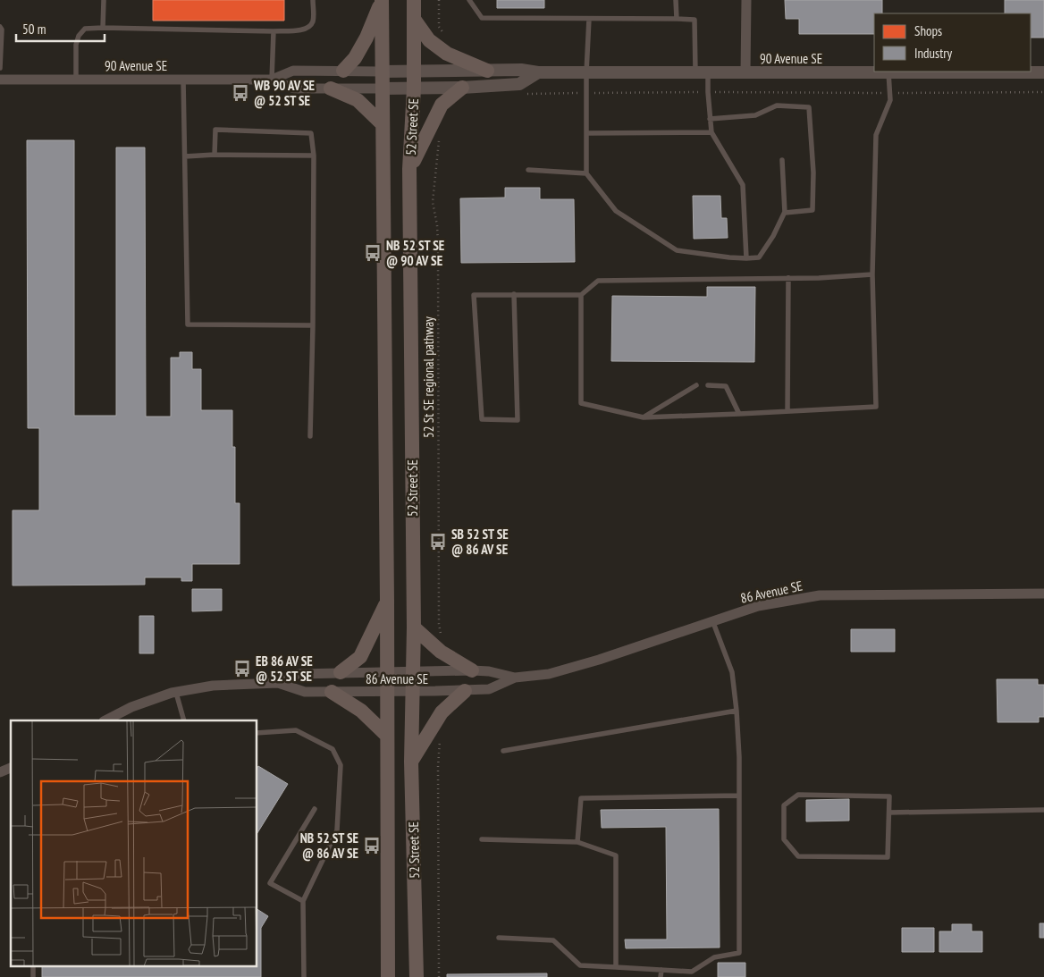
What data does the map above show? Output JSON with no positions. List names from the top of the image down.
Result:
{
  "streets": {
    "main road": ["52 Street SE"],
    "street": ["90 Avenue SE", "86 Avenue SE"],
    "path": ["52 St SE regional pathway"]
  },
  "crossings": [
    ["90 Avenue SE", "52 Street SE"],
    ["52 Street SE", "86 Avenue SE"]
  ],
  "places": {
    "bus stop": [
      "WB 90 AV SE @ 52 ST SE",
      "NB 52 ST SE @ 90 AV SE",
      "SB 52 ST SE @ 86 AV SE",
      "EB 86 AV SE @ 52 ST SE",
      "NB 52 ST SE @ 86 AV SE"
    ]
  },
  "legend": ["Shops", "Industry"],
  "scale_bar": "50 m"
}
